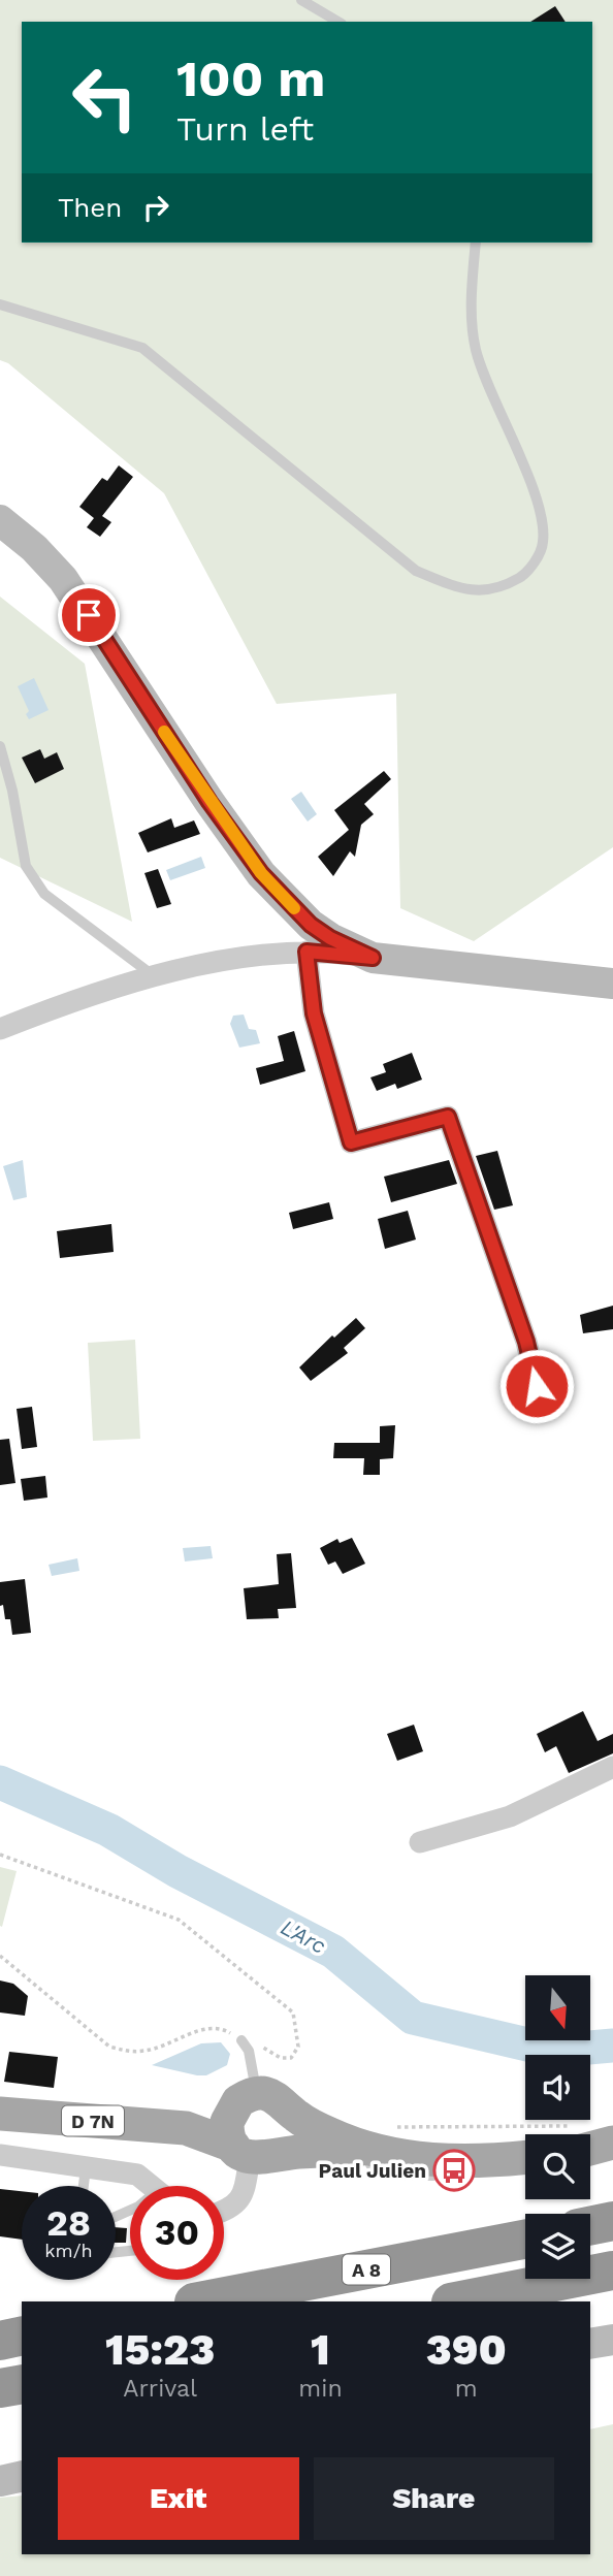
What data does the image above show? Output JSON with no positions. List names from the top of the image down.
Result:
{
  "streets": {
    "highway": ["A 8"],
    "main road": ["D 7N"]
  },
  "water": ["L'Arc"],
  "places": {
    "bus stop": ["Paul Julien"]
  },
  "north": "bottom",
  "page": {
    "turn": ["100 m", "Turn left"],
    "then": "Then",
    "speed": "28 km/h",
    "limit": "30",
    "eta": [
      "15:23",
      "Arrival",
      "1",
      "min",
      "390",
      "m"
    ],
    "buttons": ["Exit", "Share"]
  }
}
